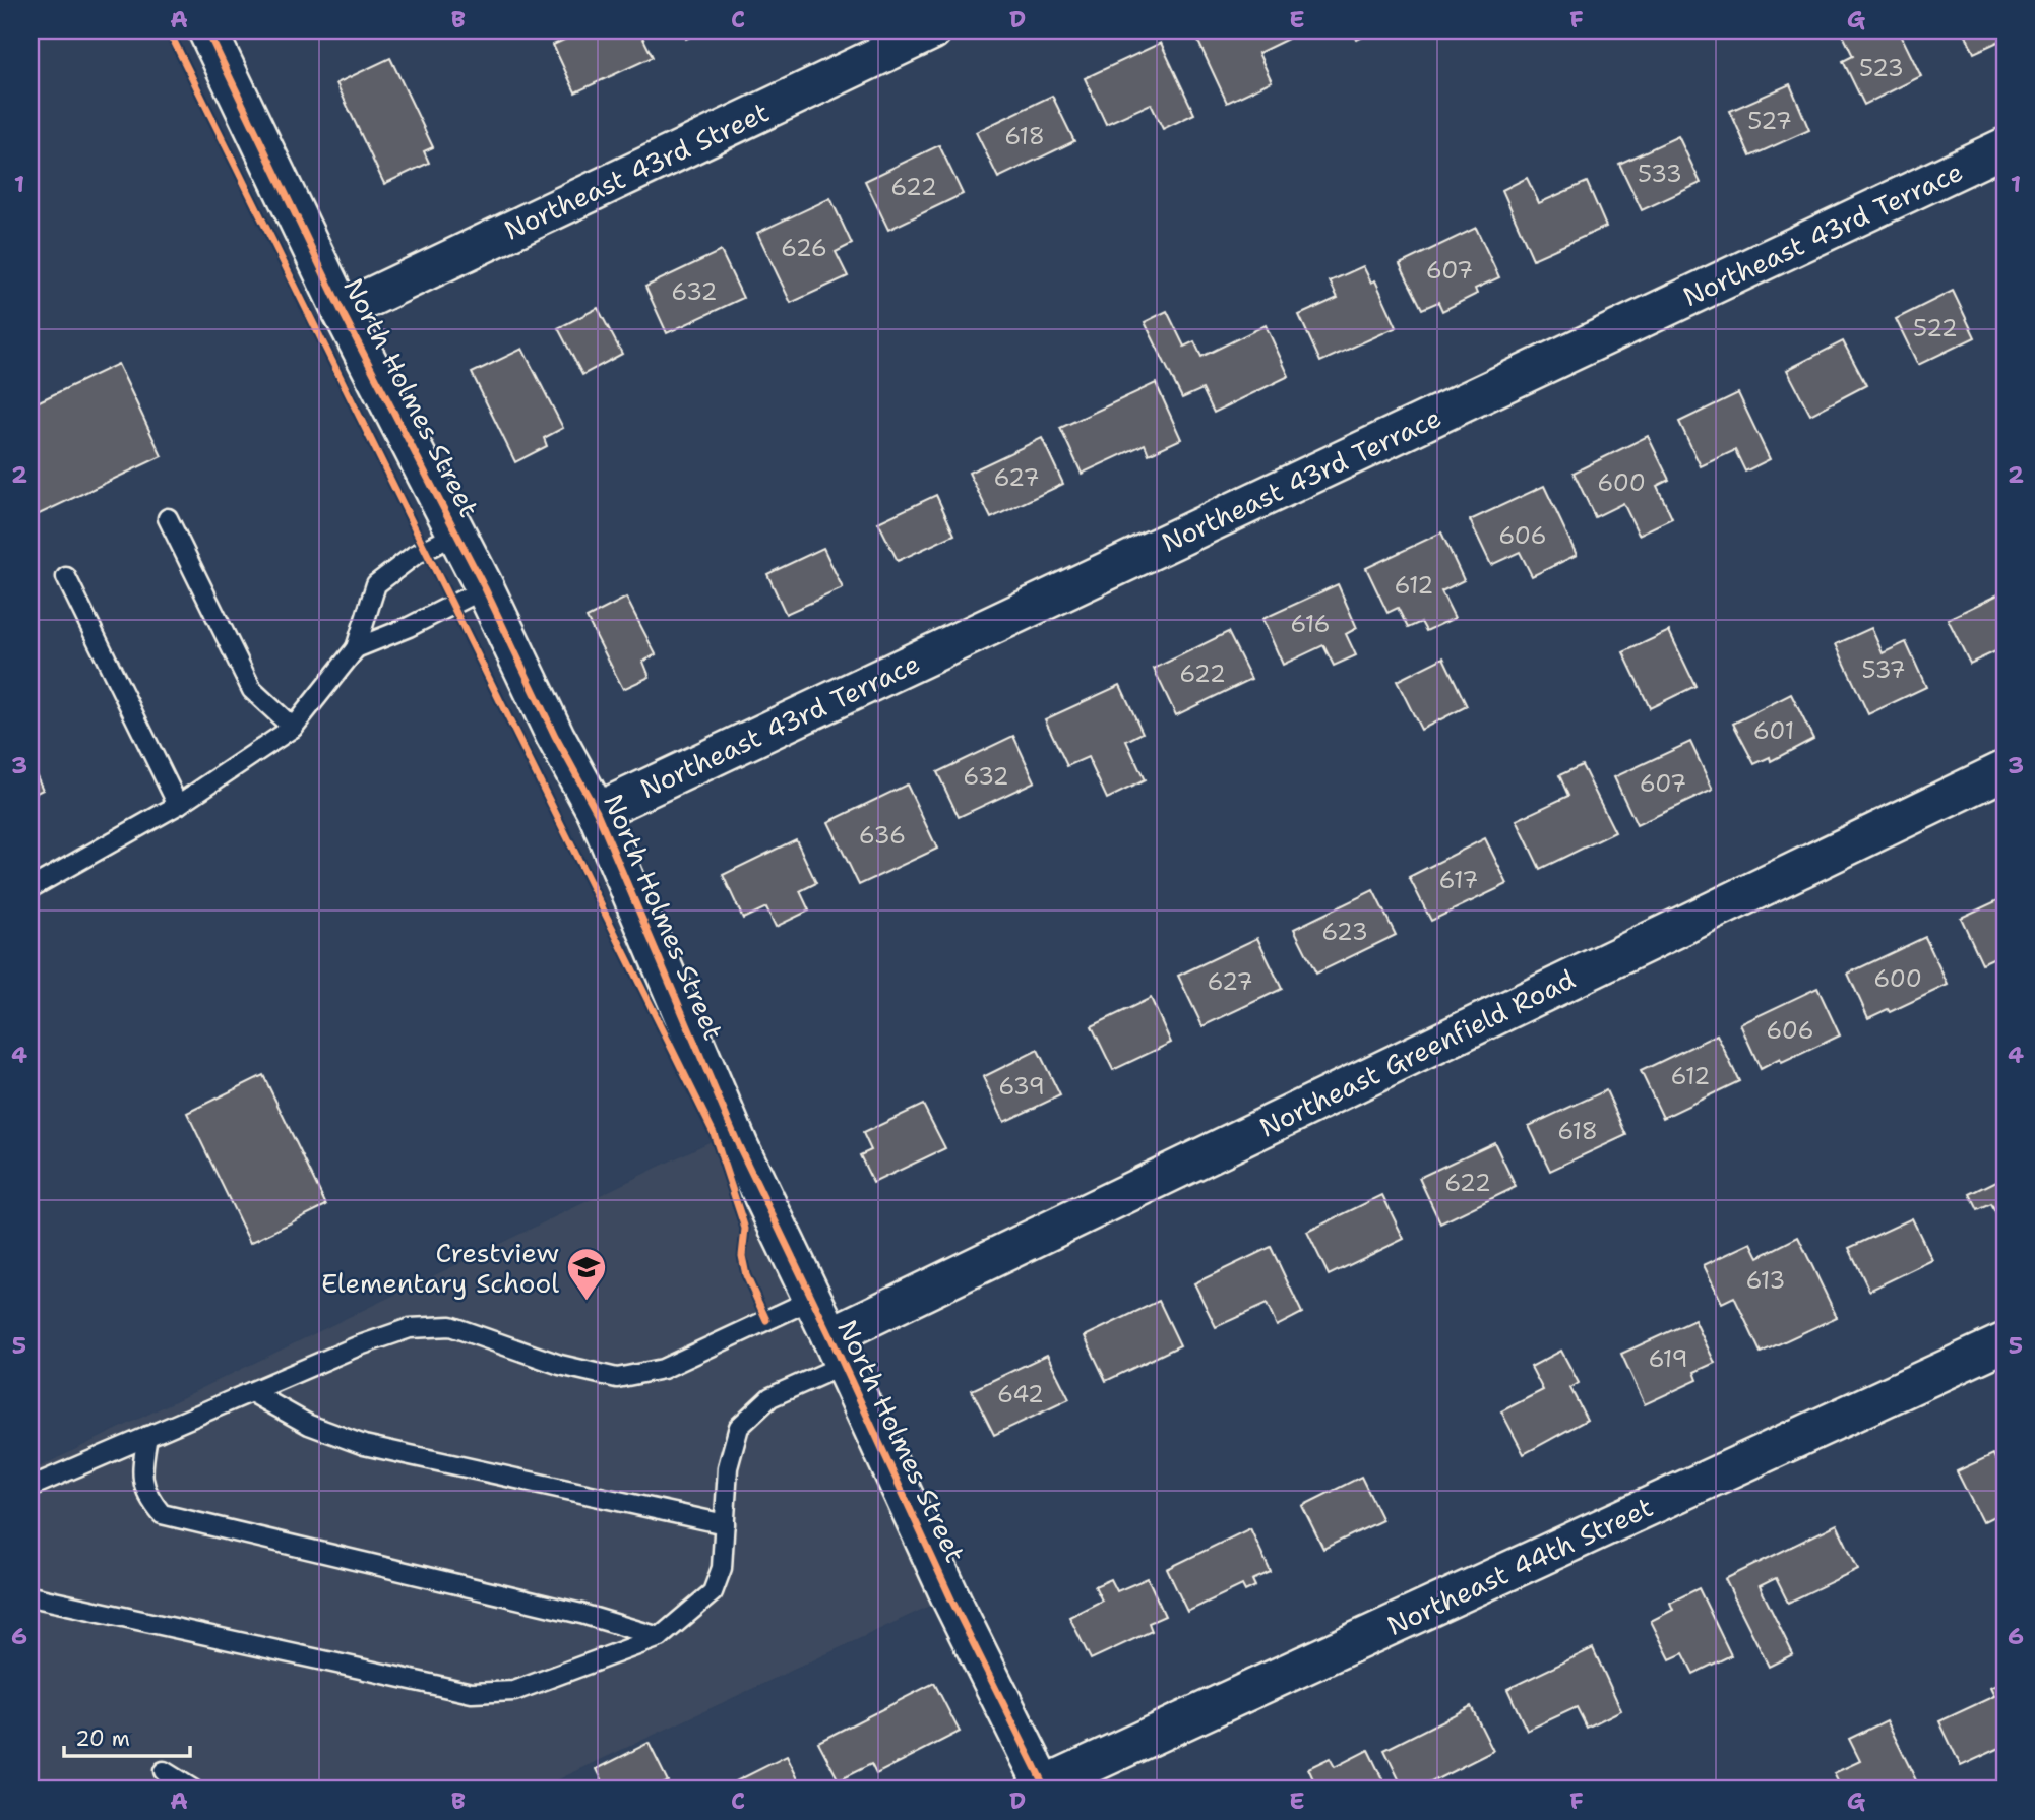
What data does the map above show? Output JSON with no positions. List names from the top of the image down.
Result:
{
  "streets": {
    "street": [
      "Northeast 43rd Street",
      "Northeast 43rd Terrace",
      "North Holmes Street",
      "Northeast Greenfield Road",
      "Northeast 44th Street"
    ]
  },
  "crossings": [
    ["Northeast 43rd Street", "North Holmes Street"],
    ["Northeast 43rd Terrace", "North Holmes Street"],
    ["North Holmes Street", "Northeast Greenfield Road"],
    ["North Holmes Street", "Northeast 44th Street"]
  ],
  "places": {
    "school or university": ["Crestview Elementary School"]
  },
  "house_numbers": [
    "523",
    "527",
    "618",
    "533",
    "622",
    "626",
    "607",
    "632",
    "522",
    "627",
    "600",
    "606",
    "612",
    "616",
    "537",
    "622",
    "601",
    "632",
    "607",
    "636",
    "617",
    "623",
    "600",
    "627",
    "606",
    "612",
    "639",
    "618",
    "622",
    "613",
    "619",
    "642"
  ],
  "scale_bar": "20 m",
  "grid": {
    "columns": [
      "A",
      "B",
      "C",
      "D",
      "E",
      "F",
      "G"
    ],
    "rows": [
      "1",
      "2",
      "3",
      "4",
      "5",
      "6"
    ]
  }
}
